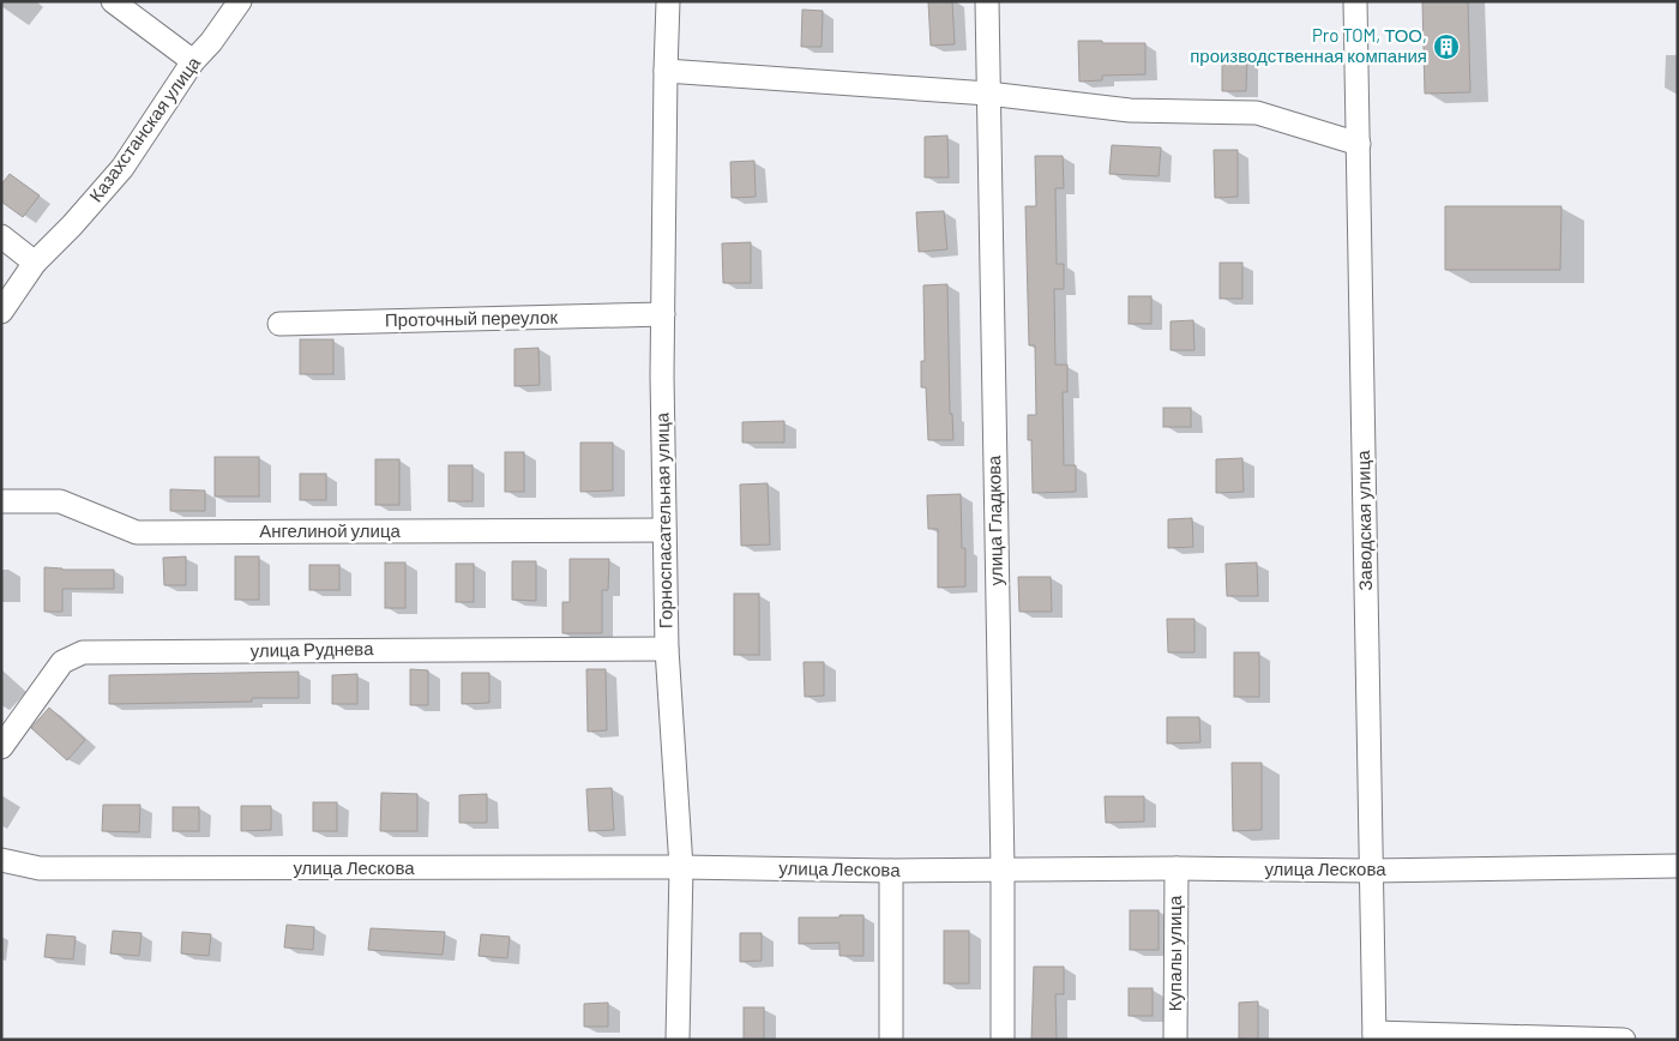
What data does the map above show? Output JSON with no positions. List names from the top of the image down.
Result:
{
  "streets": {
    "street": [
      "Казахстанская улица",
      "Проточный переулок",
      "Горноспасательная улица",
      "улица Гладкова",
      "Заводская улица",
      "Ангелиной улица",
      "улица Руднева",
      "улица Лескова",
      "Купалы улица"
    ]
  },
  "crossings": [
    ["Проточный переулок", "Горноспасательная улица"],
    ["Горноспасательная улица", "Ангелиной улица"],
    ["Горноспасательная улица", "улица Руднева"],
    ["Горноспасательная улица", "улица Лескова"],
    ["улица Гладкова", "улица Лескова"],
    ["Заводская улица", "улица Лескова"],
    ["улица Лескова", "Купалы улица"]
  ],
  "places": {
    "building": ["Pro TOM, ТОО, производственная компания"]
  }
}
